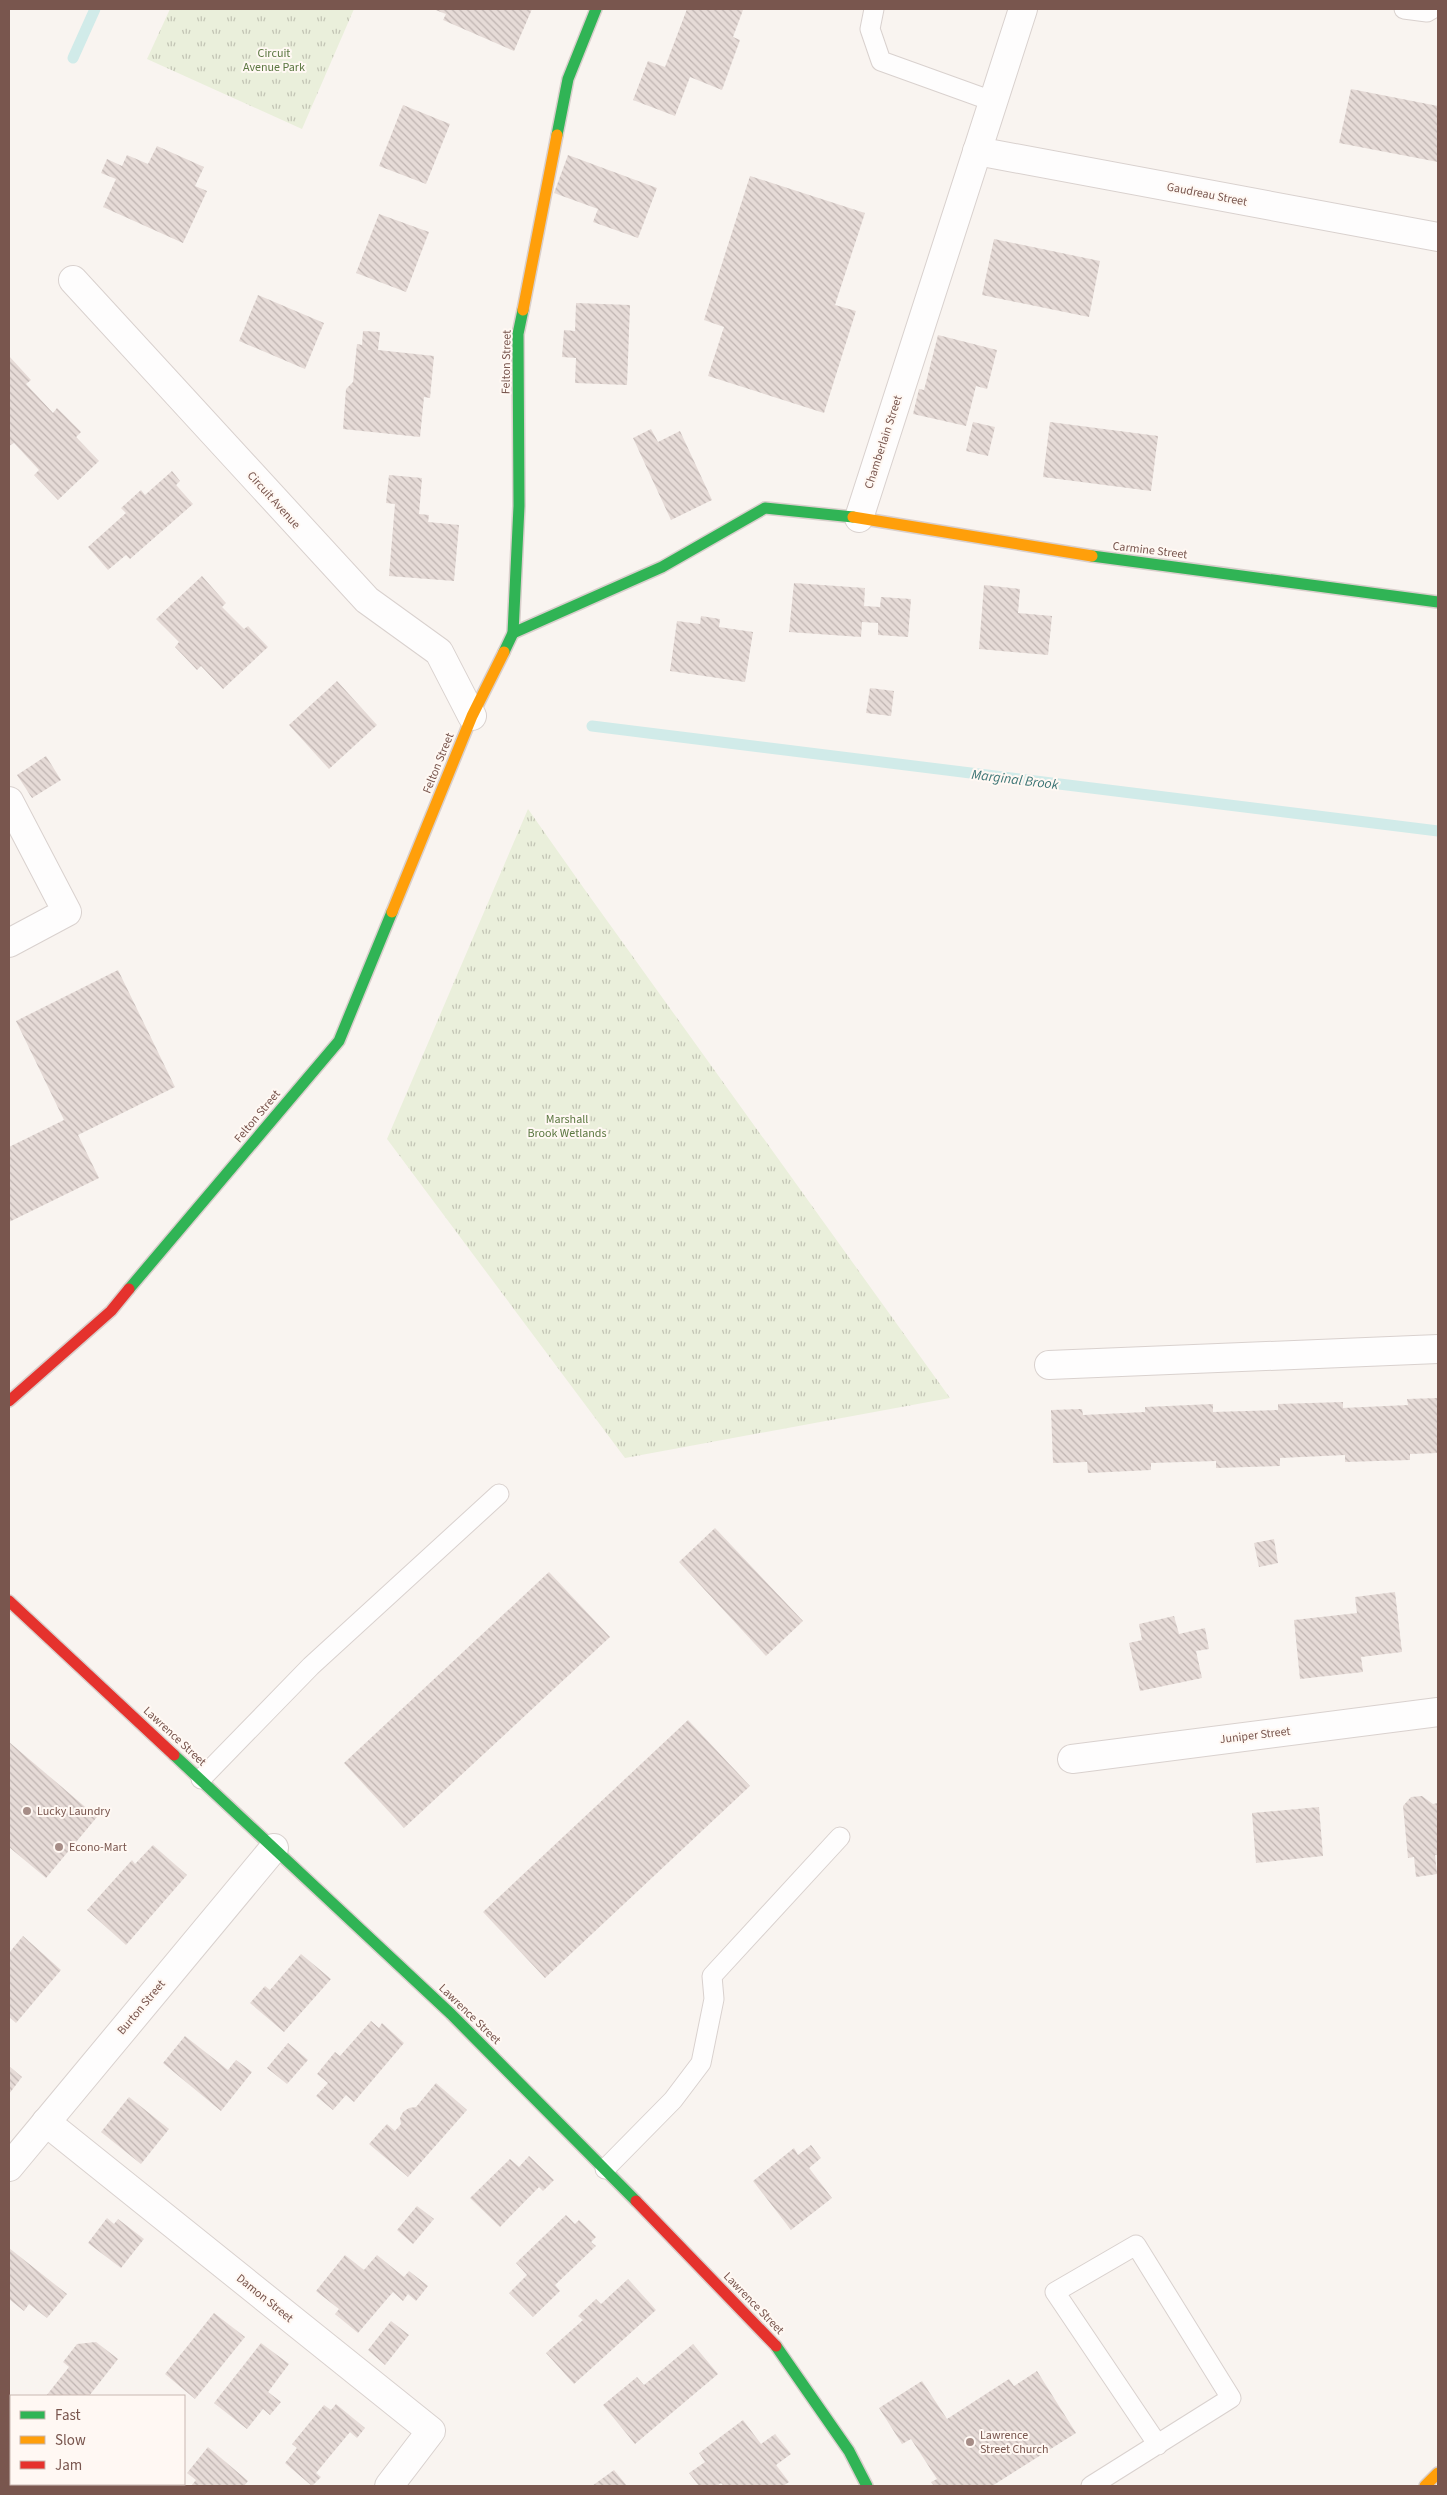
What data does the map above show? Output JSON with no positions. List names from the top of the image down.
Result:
{
  "streets": {
    "street": [
      "Gaudreau Street",
      "Felton Street",
      "Chamberlain Street",
      "Circuit Avenue",
      "Carmine Street",
      "Juniper Street",
      "Lawrence Street",
      "Burton Street",
      "Damon Street"
    ]
  },
  "crossings": [
    ["Gaudreau Street", "Chamberlain Street"],
    ["Felton Street", "Circuit Avenue"],
    ["Chamberlain Street", "Carmine Street"],
    ["Lawrence Street", "Burton Street"],
    ["Burton Street", "Damon Street"]
  ],
  "water": ["Marginal Brook"],
  "parks": ["Circuit Avenue Park", "Marshall Brook Wetlands"],
  "places": ["Lucky Laundry", "Econo-Mart", "Lawrence Street Church"],
  "legend": ["Fast", "Slow", "Jam"]
}
